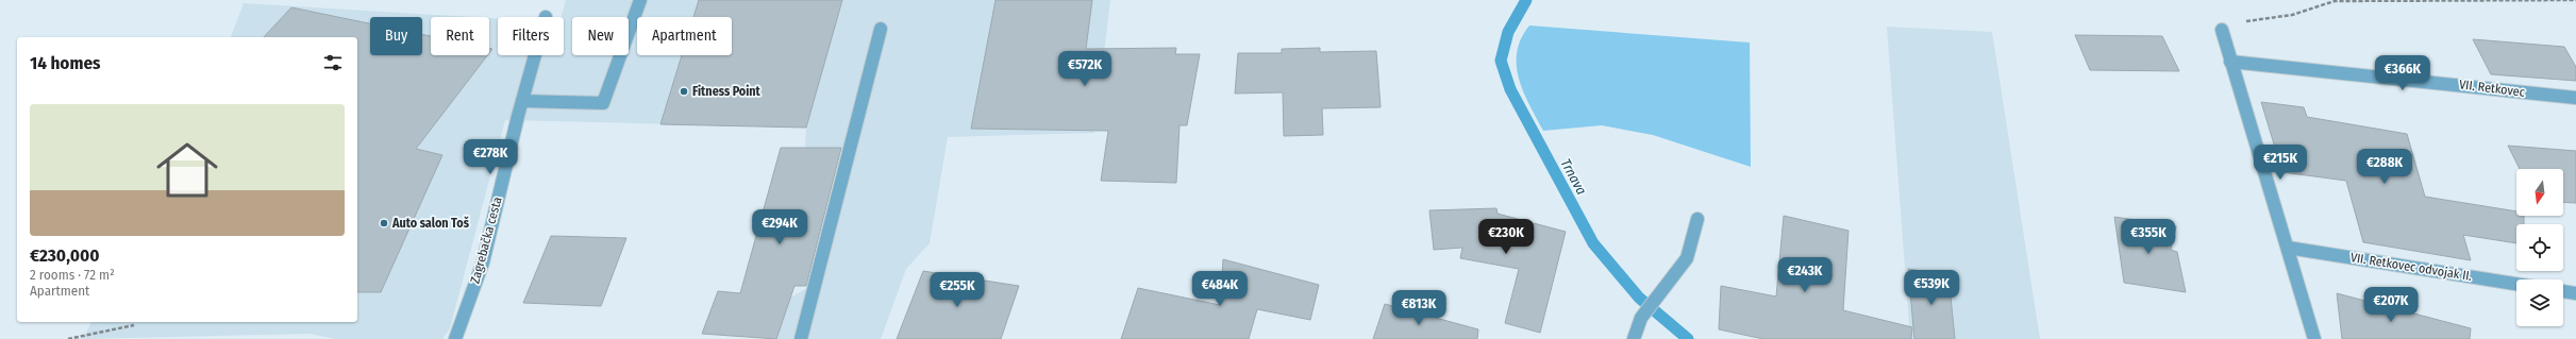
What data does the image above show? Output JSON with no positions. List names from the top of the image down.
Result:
{
  "streets": {
    "street": ["VII. Retkovec", "Zagrebačka cesta", "VII. Retkovec odvojak II."]
  },
  "water": ["Trnava"],
  "places": ["Fitness Point", "Auto salon Toš"],
  "north": "bottom",
  "page": {
    "chip": [
      "Buy",
      "Rent",
      "Filters",
      "New",
      "Apartment"
    ],
    "heading": "14 homes",
    "price": [
      "€572K",
      "€366K",
      "€278K",
      "€215K",
      "€288K",
      "€294K",
      "€230K",
      "€355K",
      "€243K",
      "€539K",
      "€484K",
      "€255K",
      "€207K",
      "€813K"
    ],
    "list": [
      {
        "name": "€230,000",
        "note": "2 rooms · 72 m² · Apartment"
      }
    ]
  }
}
